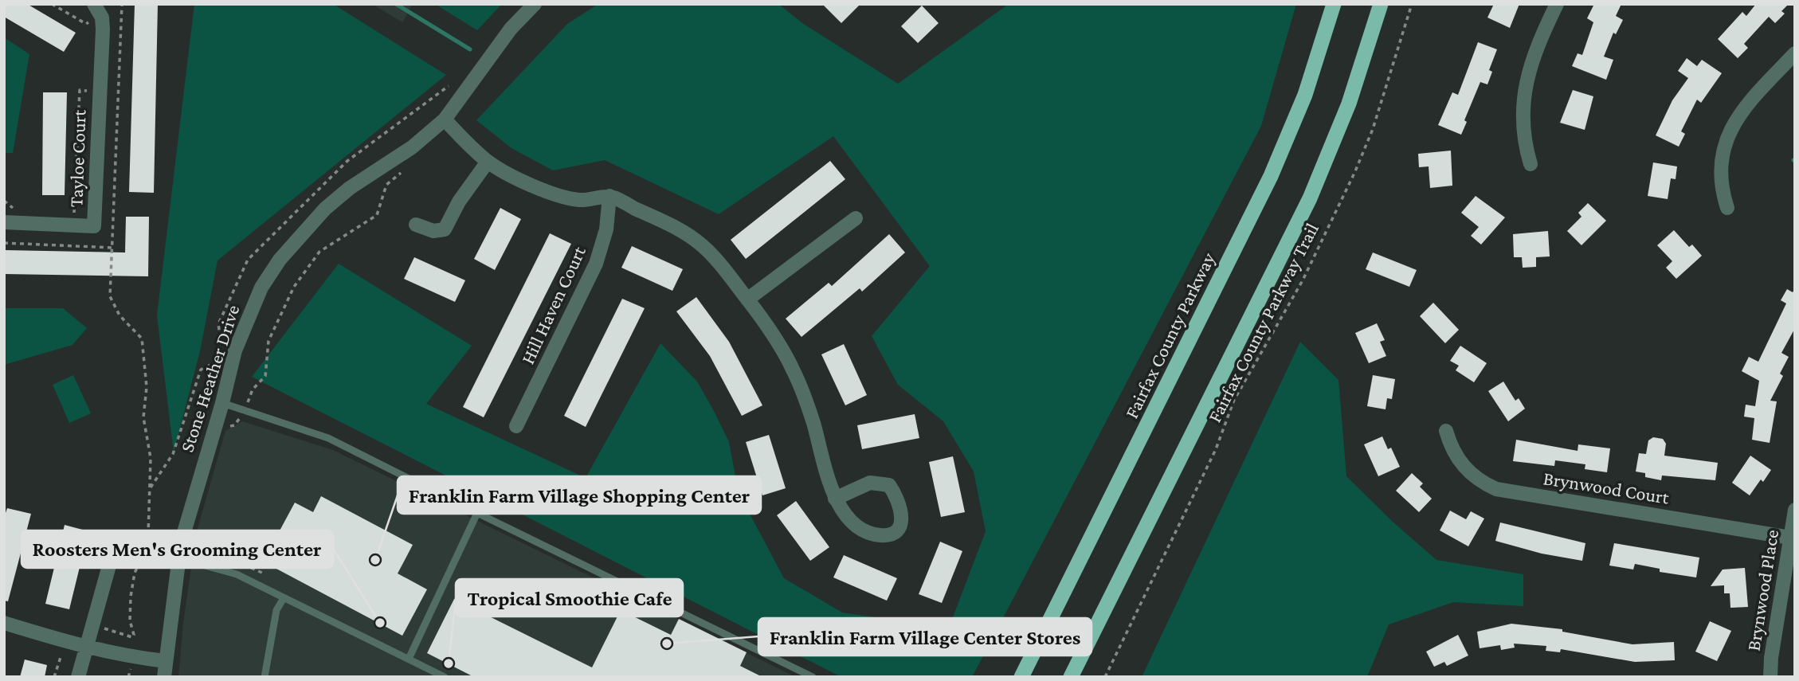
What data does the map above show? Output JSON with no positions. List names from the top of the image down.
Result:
{
  "streets": {
    "highway": ["Fairfax County Parkway"],
    "street": [
      "Tayloe Court",
      "Hill Haven Court",
      "Stone Heather Drive",
      "Brynwood Court",
      "Brynwood Place"
    ],
    "path": ["Fairfax County Parkway Trail"]
  },
  "crossings": [
    ["Brynwood Court", "Brynwood Place"]
  ],
  "places": [
    "Franklin Farm Village Shopping Center",
    "Roosters Men's Grooming Center",
    "Franklin Farm Village Center Stores",
    "Tropical Smoothie Cafe"
  ]
}
